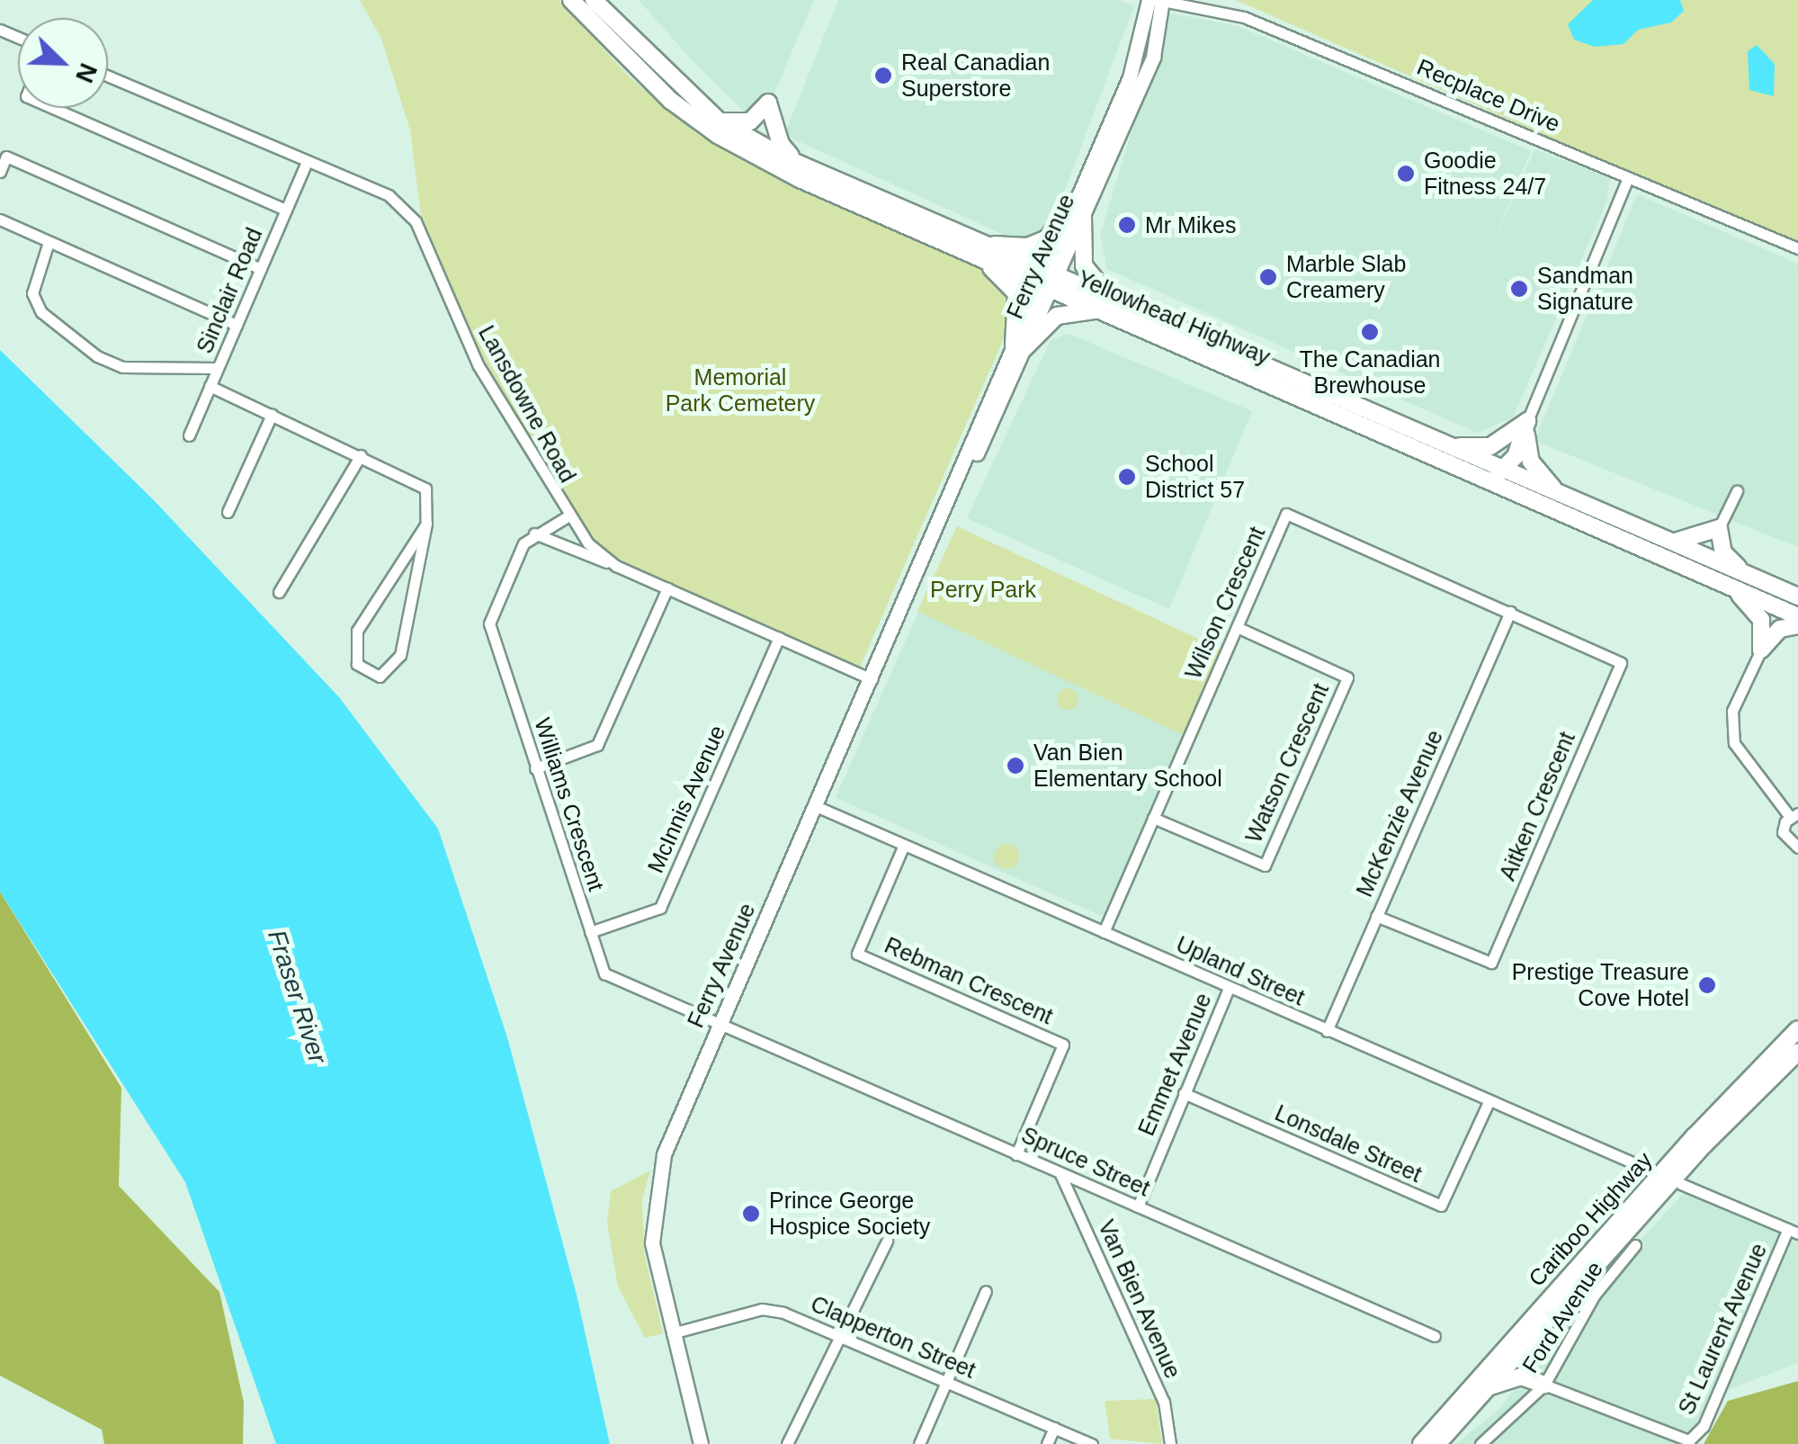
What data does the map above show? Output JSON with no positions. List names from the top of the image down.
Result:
{
  "streets": {
    "highway": ["Yellowhead Highway", "Cariboo Highway"],
    "main road": ["Ferry Avenue"],
    "street": [
      "Recplace Drive",
      "Sinclair Road",
      "Lansdowne Road",
      "Wilson Crescent",
      "Watson Crescent",
      "McInnis Avenue",
      "Williams Crescent",
      "Aitken Crescent",
      "McKenzie Avenue",
      "Upland Street",
      "Rebman Crescent",
      "Emmet Avenue",
      "Lonsdale Street",
      "Spruce Street",
      "Van Bien Avenue",
      "Ford Avenue",
      "St Laurent Avenue",
      "Clapperton Street"
    ]
  },
  "crossings": [
    ["Recplace Drive", "Ferry Avenue"],
    ["Ferry Avenue", "Yellowhead Highway"],
    ["Ferry Avenue", "Lansdowne Road"],
    ["Ferry Avenue", "Williams Crescent"],
    ["Ferry Avenue", "Upland Street"],
    ["Ferry Avenue", "Spruce Street"],
    ["Ferry Avenue", "Clapperton Street"],
    ["Sinclair Road", "Lansdowne Road"],
    ["Lansdowne Road", "McInnis Avenue"],
    ["Wilson Crescent", "Watson Crescent"],
    ["Wilson Crescent", "Aitken Crescent"],
    ["Wilson Crescent", "McKenzie Avenue"],
    ["Wilson Crescent", "Upland Street"],
    ["McInnis Avenue", "Williams Crescent"],
    ["Williams Crescent", "Spruce Street"],
    ["Aitken Crescent", "McKenzie Avenue"],
    ["McKenzie Avenue", "Upland Street"],
    ["Upland Street", "Rebman Crescent"],
    ["Upland Street", "Emmet Avenue"],
    ["Upland Street", "Lonsdale Street"],
    ["Rebman Crescent", "Spruce Street"],
    ["Emmet Avenue", "Lonsdale Street"],
    ["Emmet Avenue", "Spruce Street"],
    ["Spruce Street", "Van Bien Avenue"],
    ["Ford Avenue", "St Laurent Avenue"]
  ],
  "water": ["Fraser River"],
  "parks": ["Memorial Park Cemetery", "Perry Park"],
  "places": [
    "Real Canadian Superstore",
    "Goodie Fitness 24/7",
    "Mr Mikes",
    "Marble Slab Creamery",
    "Sandman Signature",
    "The Canadian Brewhouse",
    "School District 57",
    "Van Bien Elementary School",
    "Prestige Treasure Cove Hotel",
    "Prince George Hospice Society"
  ],
  "north": "bottom right"
}
